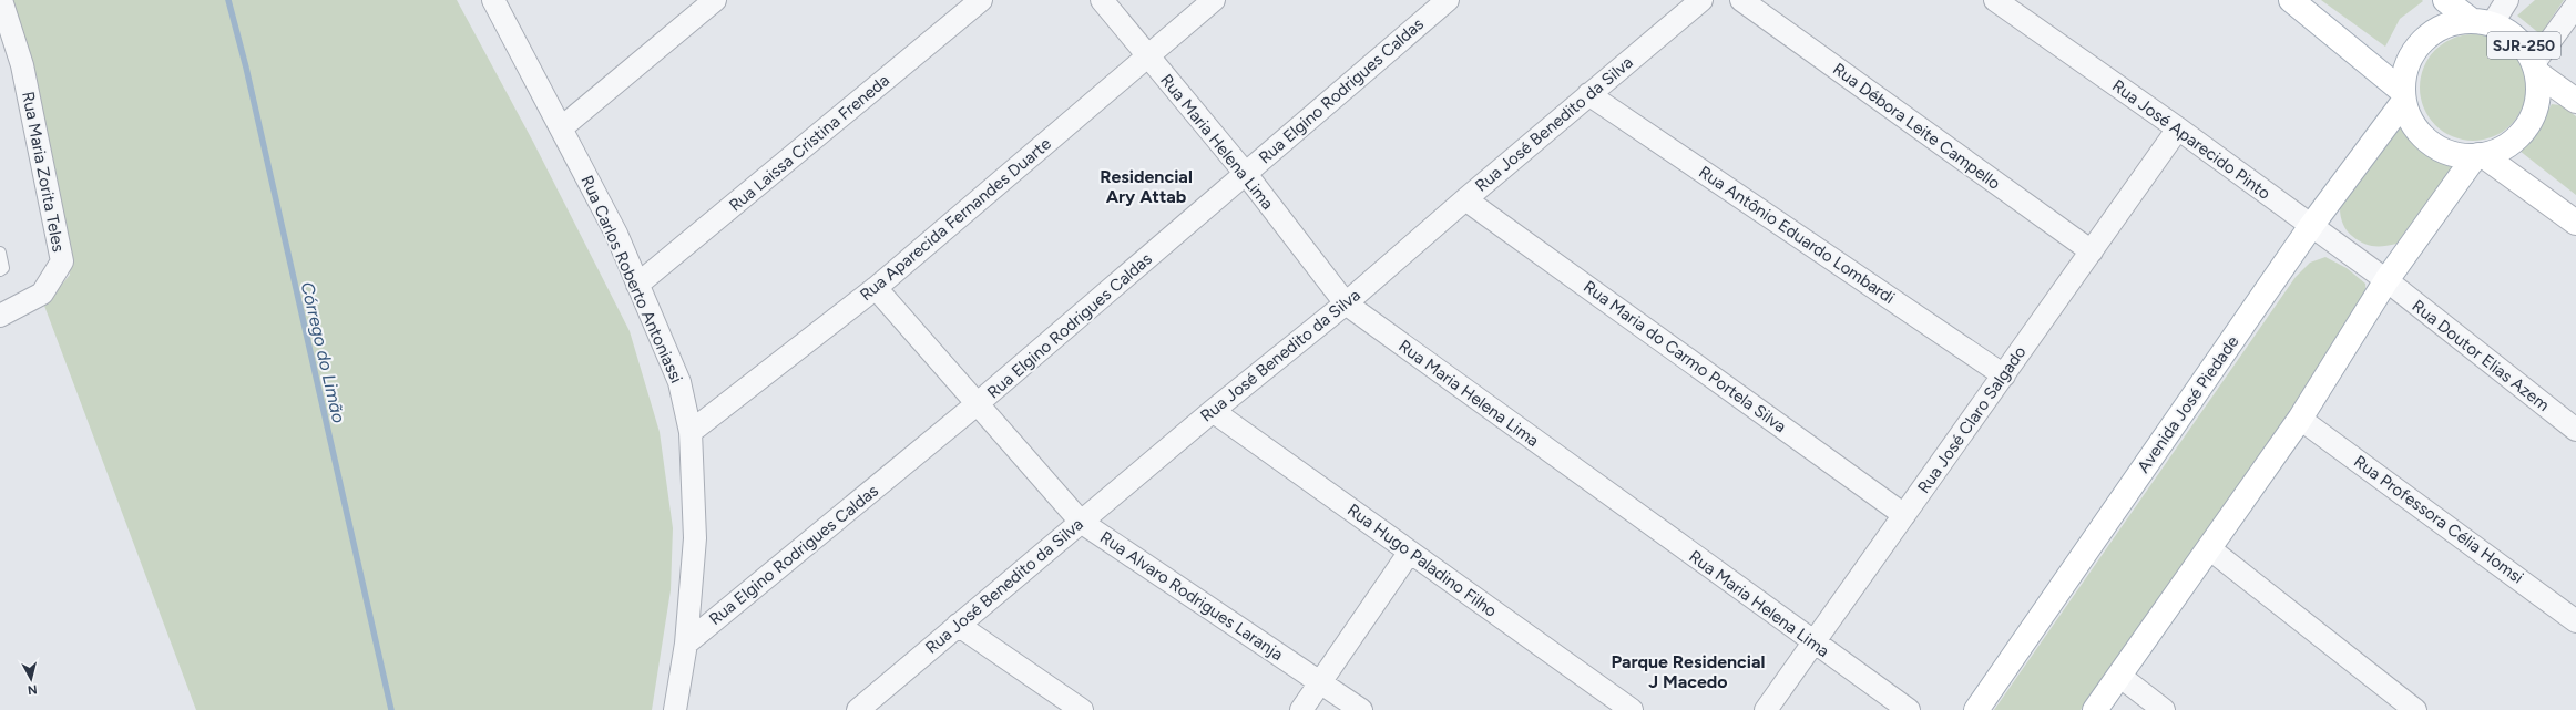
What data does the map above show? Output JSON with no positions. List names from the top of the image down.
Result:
{
  "streets": {
    "main road": ["SJR-250", "Avenida José Piedade"],
    "street": [
      "Rua Elgino Rodrigues Caldas",
      "Rua José Benedito da Silva",
      "Rua Débora Leite Campello",
      "Rua José Aparecido Pinto",
      "Rua Maria Helena Lima",
      "Rua Laissa Cristina Freneda",
      "Rua Maria Zorita Teles",
      "Rua Aparecida Fernandes Duarte",
      "Rua Antônio Eduardo Lombardi",
      "Rua Carlos Roberto Antoniassi",
      "Rua Doutor Elias Azem",
      "Rua Maria do Carmo Portela Silva",
      "Rua José Claro Salgado",
      "Rua Professora Célia Homsi",
      "Rua Hugo Paladino Filho",
      "Rua Alvaro Rodrigues Laranja"
    ]
  },
  "crossings": [
    ["SJR-250", "Avenida José Piedade"],
    ["Rua Elgino Rodrigues Caldas", "Rua Maria Helena Lima"],
    ["Rua Elgino Rodrigues Caldas", "Rua Carlos Roberto Antoniassi"],
    ["Rua Elgino Rodrigues Caldas", "Rua Alvaro Rodrigues Laranja"],
    ["Rua José Benedito da Silva", "Rua Maria Helena Lima"],
    ["Rua José Benedito da Silva", "Rua Antônio Eduardo Lombardi"],
    ["Rua José Benedito da Silva", "Rua Maria do Carmo Portela Silva"],
    ["Rua José Benedito da Silva", "Rua Hugo Paladino Filho"],
    ["Rua José Benedito da Silva", "Rua Alvaro Rodrigues Laranja"],
    ["Rua Débora Leite Campello", "Rua José Claro Salgado"],
    ["Rua José Aparecido Pinto", "Rua Doutor Elias Azem"],
    ["Rua José Aparecido Pinto", "Avenida José Piedade"],
    ["Rua José Aparecido Pinto", "Rua José Claro Salgado"],
    ["Rua Maria Helena Lima", "Rua Aparecida Fernandes Duarte"],
    ["Rua Maria Helena Lima", "Rua José Claro Salgado"],
    ["Rua Laissa Cristina Freneda", "Rua Carlos Roberto Antoniassi"],
    ["Rua Aparecida Fernandes Duarte", "Rua Carlos Roberto Antoniassi"],
    ["Rua Aparecida Fernandes Duarte", "Rua Alvaro Rodrigues Laranja"],
    ["Rua Antônio Eduardo Lombardi", "Rua José Claro Salgado"],
    ["Rua Maria do Carmo Portela Silva", "Rua José Claro Salgado"]
  ],
  "districts": ["Residencial Ary Attab", "Parque Residencial J Macedo"],
  "water": ["Córrego do Limão"],
  "north": "bottom"
}
